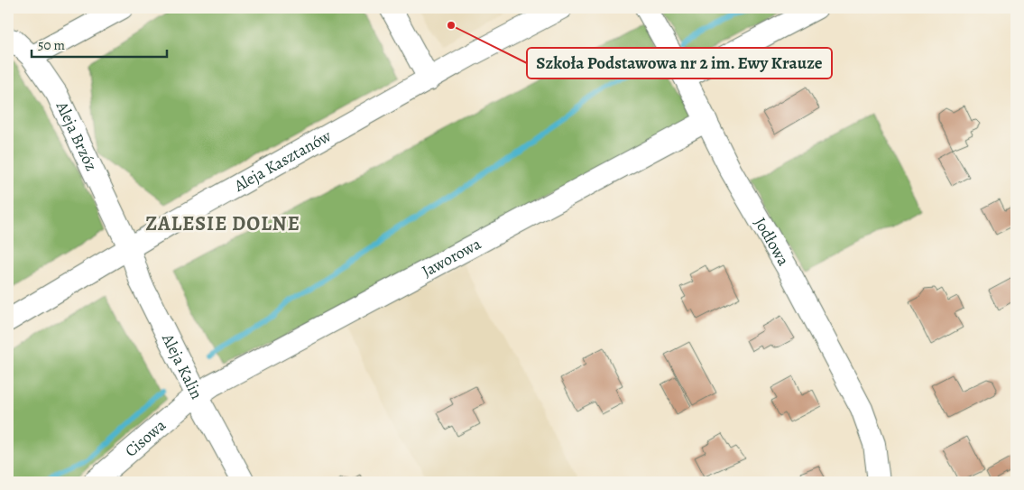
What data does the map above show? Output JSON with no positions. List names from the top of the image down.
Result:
{
  "streets": {
    "street": [
      "Aleja Brzóz",
      "Aleja Kasztanów",
      "Jodłowa",
      "Jaworowa",
      "Aleja Kalin",
      "Cisowa"
    ]
  },
  "crossings": [
    ["Aleja Brzóz", "Aleja Kasztanów"],
    ["Aleja Brzóz", "Aleja Kalin"],
    ["Aleja Kasztanów", "Aleja Kalin"],
    ["Jodłowa", "Jaworowa"],
    ["Jaworowa", "Aleja Kalin"],
    ["Jaworowa", "Cisowa"],
    ["Aleja Kalin", "Cisowa"]
  ],
  "districts": ["ZALESIE DOLNE"],
  "places": ["Szkoła Podstawowa nr 2 im. Ewy Krauze"],
  "scale_bar": "50 m"
}
